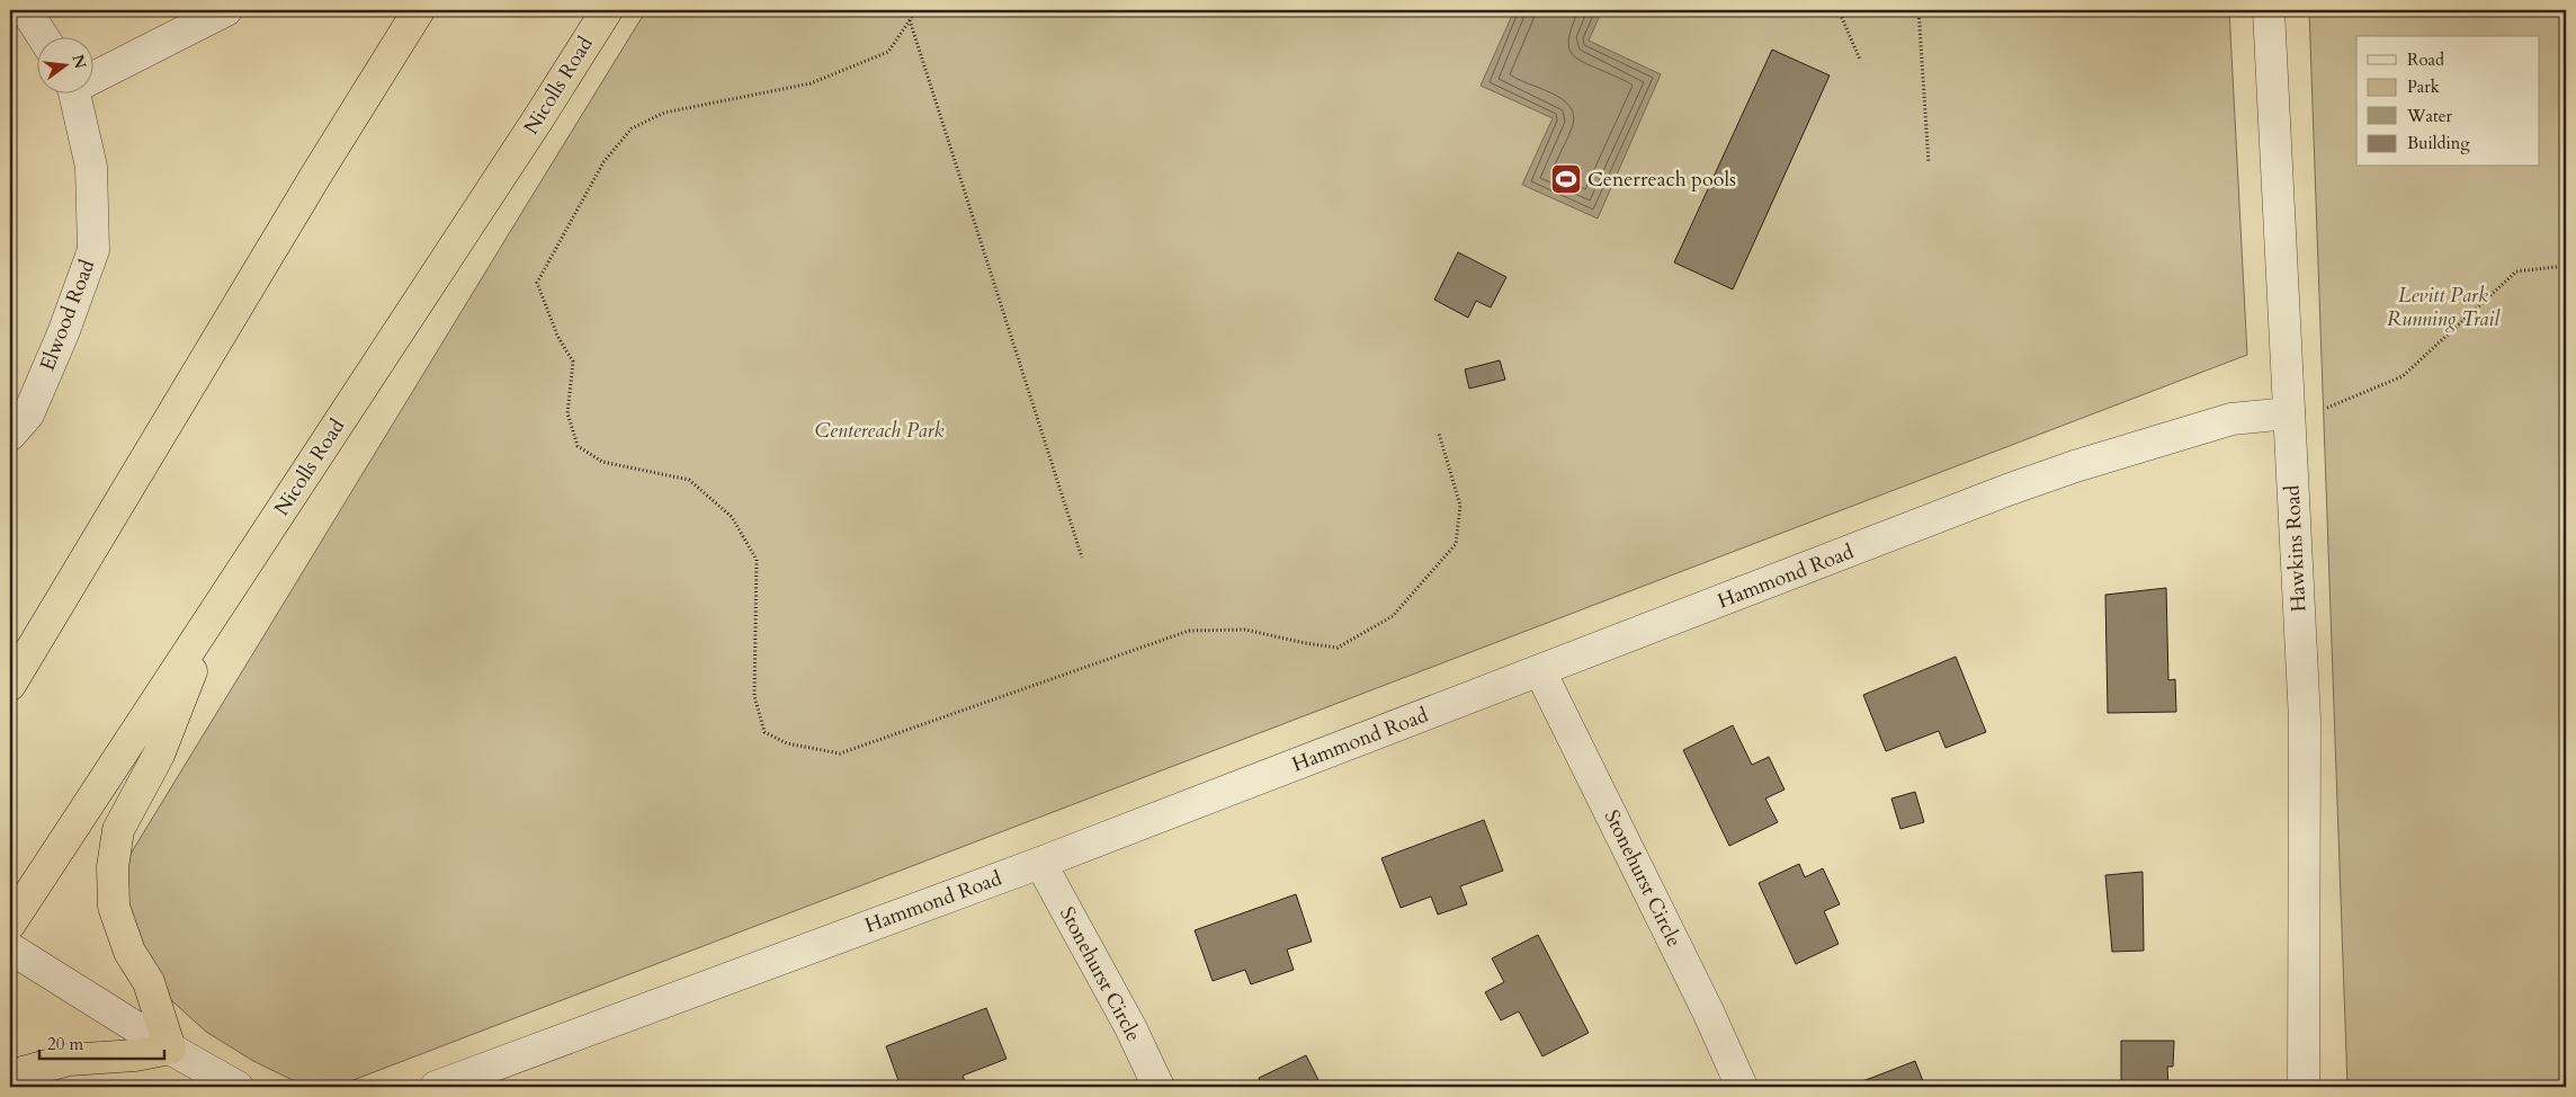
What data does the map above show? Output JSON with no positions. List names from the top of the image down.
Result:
{
  "streets": {
    "highway": ["Nicolls Road"],
    "street": [
      "Elwood Road",
      "Hawkins Road",
      "Hammond Road",
      "Stonehurst Circle"
    ]
  },
  "crossings": [
    ["Hawkins Road", "Hammond Road"],
    ["Hammond Road", "Stonehurst Circle"]
  ],
  "parks": ["Levitt Park Running Trail", "Centereach Park"],
  "places": {
    "sports": ["Cenerreach pools"]
  },
  "legend": [
    "Road",
    "Park",
    "Water",
    "Building"
  ],
  "scale_bar": "20 m",
  "north": "right"
}
